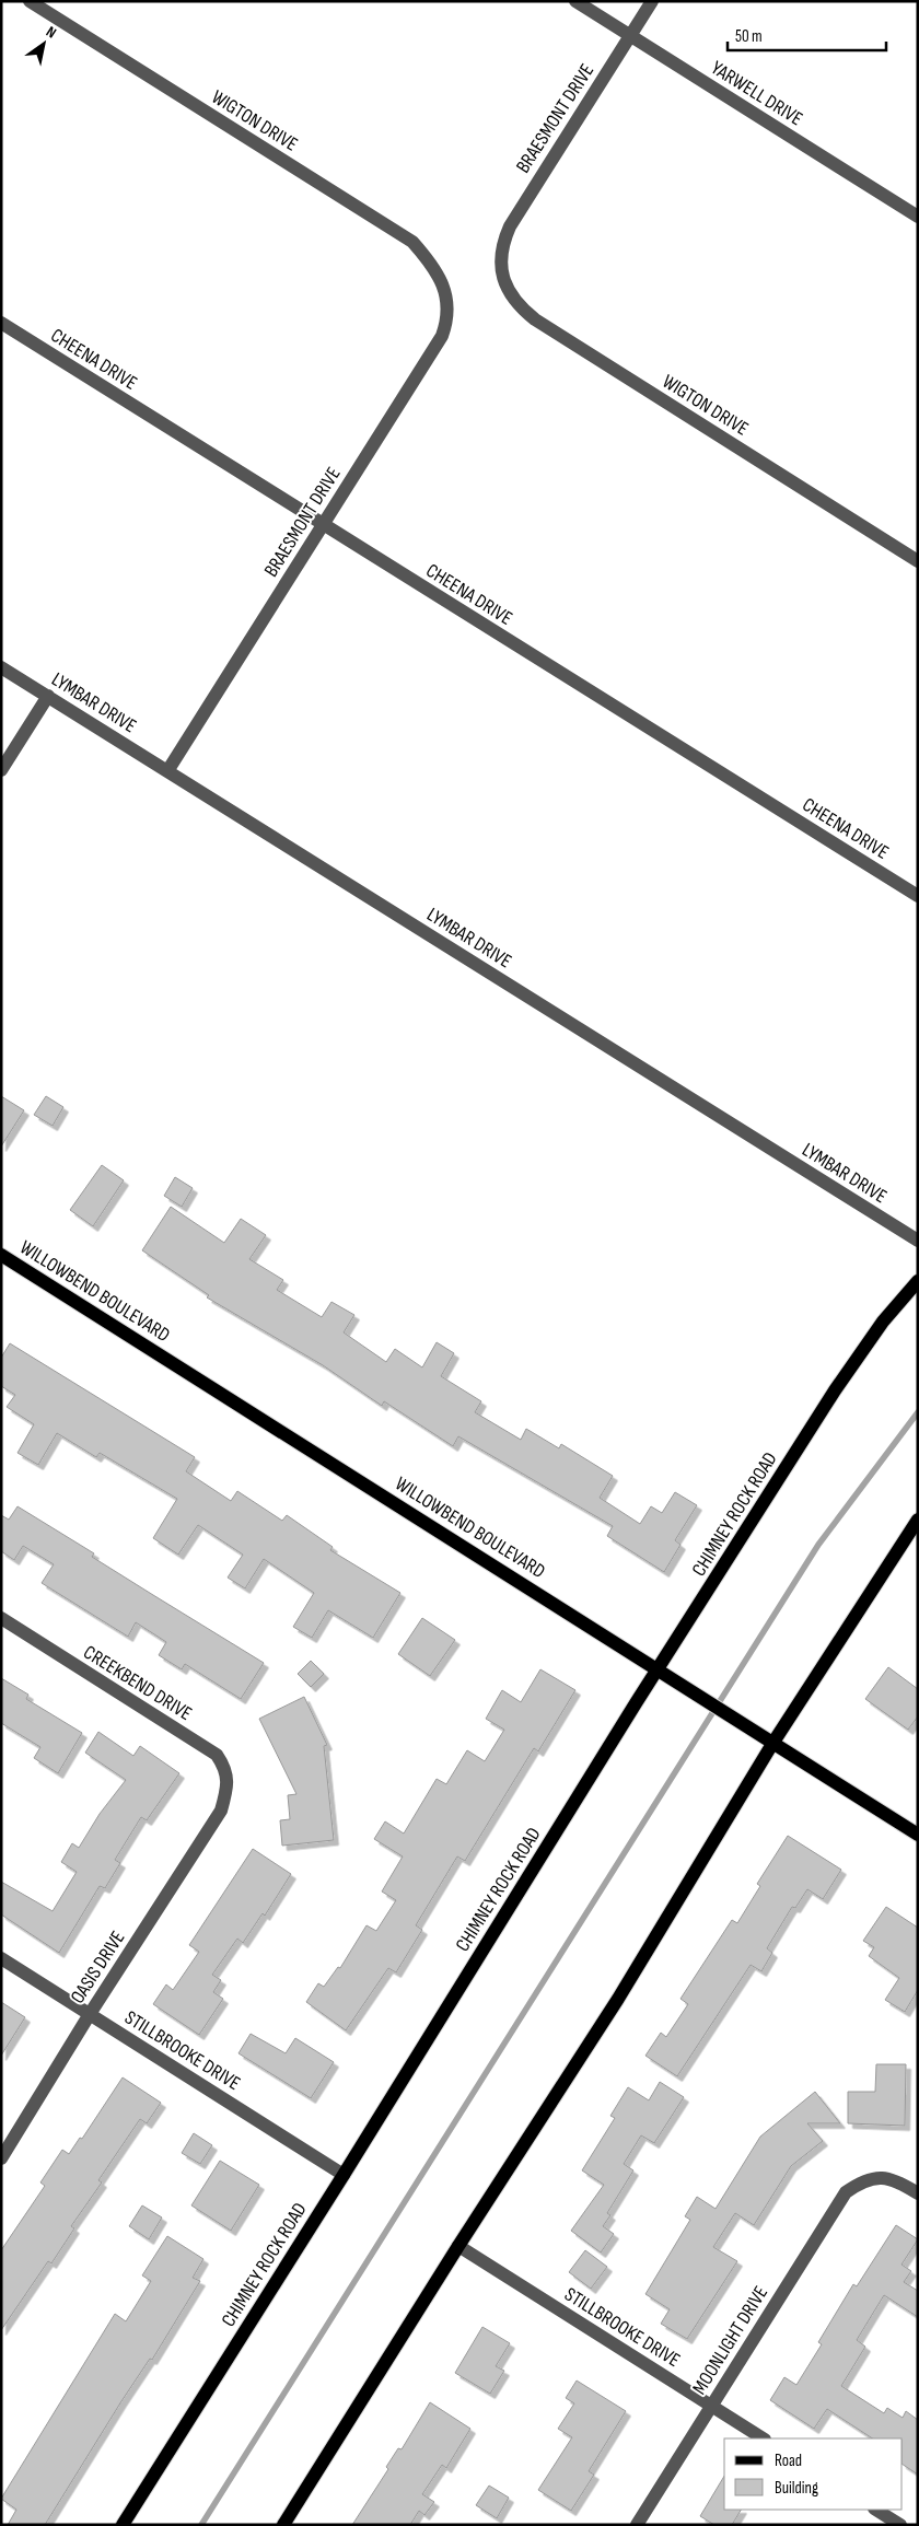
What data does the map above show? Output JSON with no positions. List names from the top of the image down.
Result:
{
  "streets": {
    "main road": ["WILLOWBEND BOULEVARD", "CHIMNEY ROCK ROAD"],
    "street": [
      "YARWELL DRIVE",
      "BRAESMONT DRIVE",
      "WIGTON DRIVE",
      "CHEENA DRIVE",
      "LYMBAR DRIVE",
      "CREEKBEND DRIVE",
      "OASIS DRIVE",
      "STILLBROOKE DRIVE",
      "MOONLIGHT DRIVE"
    ]
  },
  "crossings": [
    ["YARWELL DRIVE", "BRAESMONT DRIVE"],
    ["BRAESMONT DRIVE", "WIGTON DRIVE"],
    ["BRAESMONT DRIVE", "CHEENA DRIVE"],
    ["BRAESMONT DRIVE", "LYMBAR DRIVE"],
    ["WILLOWBEND BOULEVARD", "CHIMNEY ROCK ROAD"],
    ["CHIMNEY ROCK ROAD", "STILLBROOKE DRIVE"],
    ["CREEKBEND DRIVE", "OASIS DRIVE"],
    ["OASIS DRIVE", "STILLBROOKE DRIVE"],
    ["STILLBROOKE DRIVE", "MOONLIGHT DRIVE"]
  ],
  "legend": ["Road", "Building"],
  "scale_bar": "50 m",
  "north": "top right"
}
